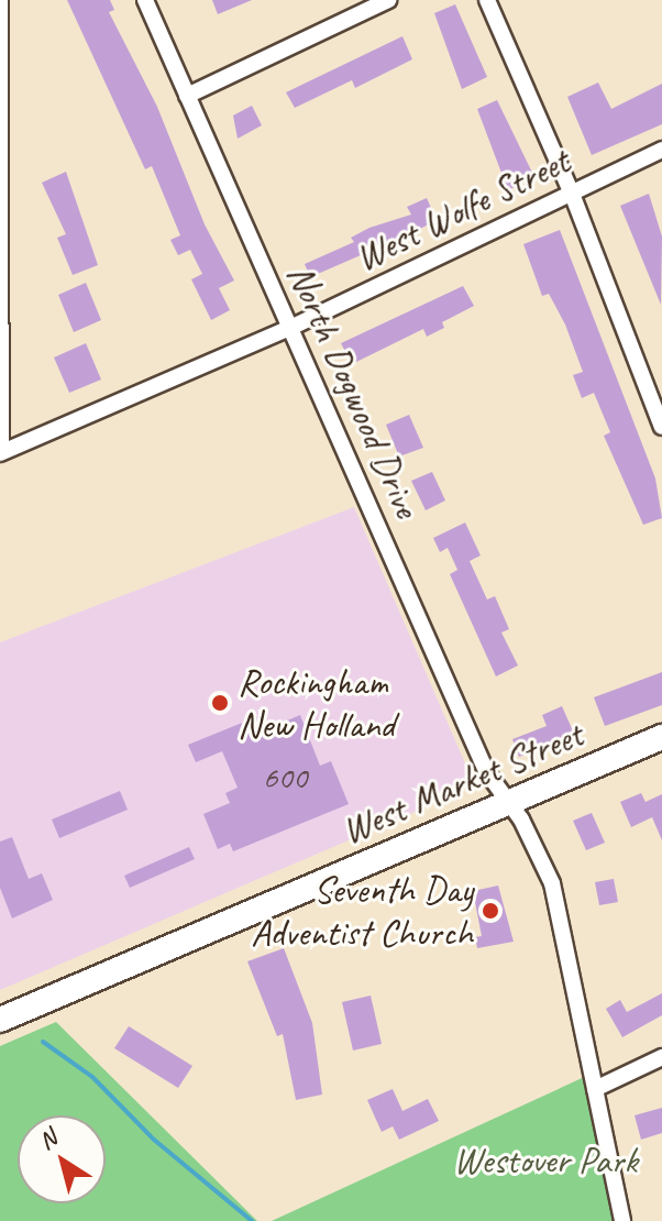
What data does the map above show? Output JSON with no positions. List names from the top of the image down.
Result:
{
  "streets": {
    "main road": ["West Market Street"],
    "street": ["West Wolfe Street", "North Dogwood Drive"]
  },
  "crossings": [
    ["West Wolfe Street", "North Dogwood Drive"],
    ["North Dogwood Drive", "West Market Street"]
  ],
  "parks": ["Westover Park"],
  "places": ["Rockingham New Holland", "Seventh Day Adventist Church"],
  "house_numbers": ["600"],
  "north": "top left"
}
